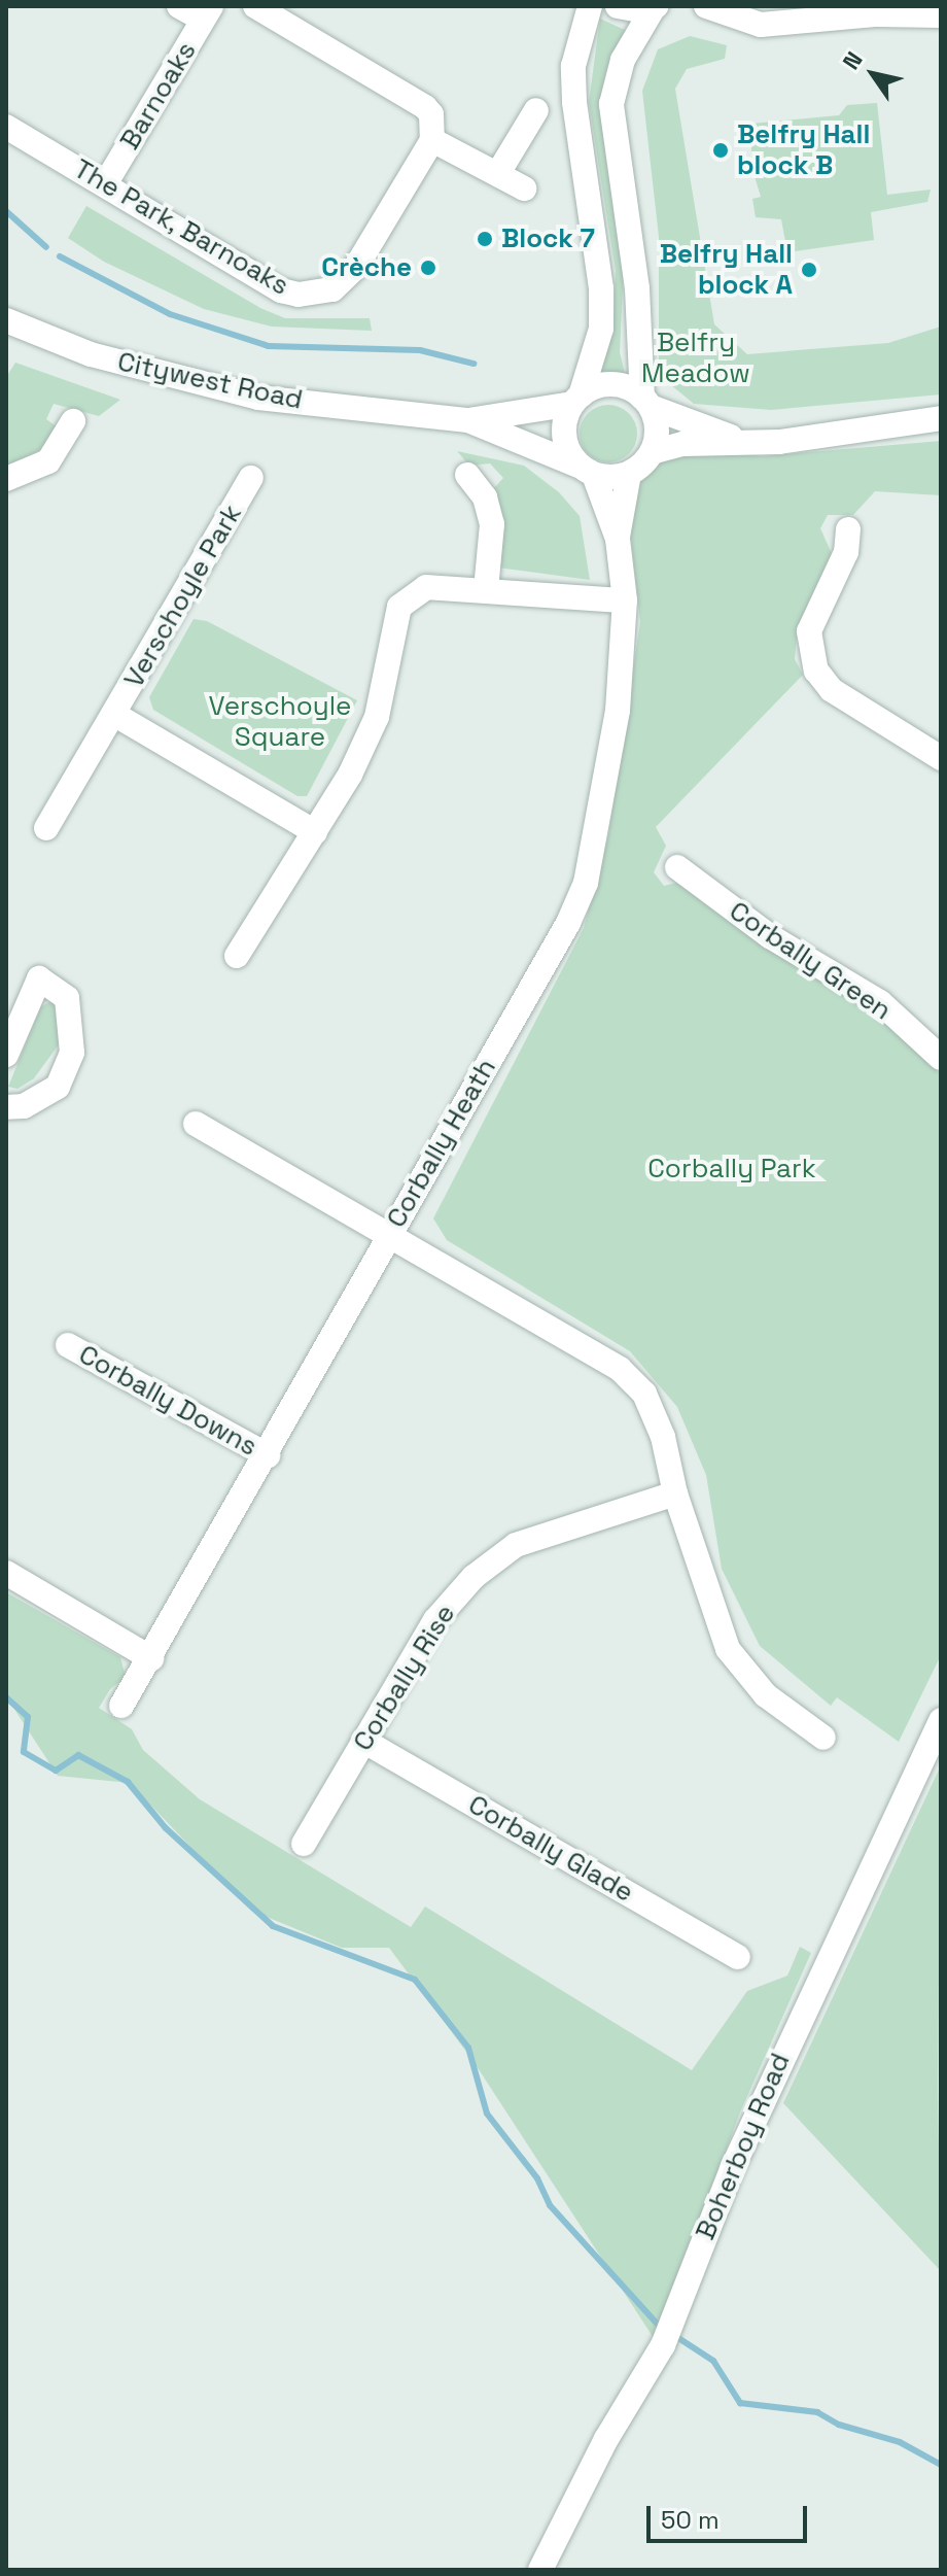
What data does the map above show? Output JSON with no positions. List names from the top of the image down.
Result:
{
  "streets": {
    "street": [
      "Barnoaks",
      "The Park, Barnoaks",
      "Citywest Road",
      "Verschoyle Park",
      "Corbally Green",
      "Corbally Heath",
      "Corbally Downs",
      "Corbally Rise",
      "Corbally Glade",
      "Boherboy Road"
    ]
  },
  "crossings": [
    ["Barnoaks", "The Park, Barnoaks"],
    ["Corbally Heath", "Corbally Downs"],
    ["Corbally Rise", "Corbally Glade"]
  ],
  "parks": ["Belfry Meadow", "Verschoyle Square", "Corbally Park"],
  "places": [
    "Belfry Hall block B",
    "Block 7",
    "Crèche",
    "Belfry Hall block A"
  ],
  "scale_bar": "50 m",
  "north": "top left"
}
